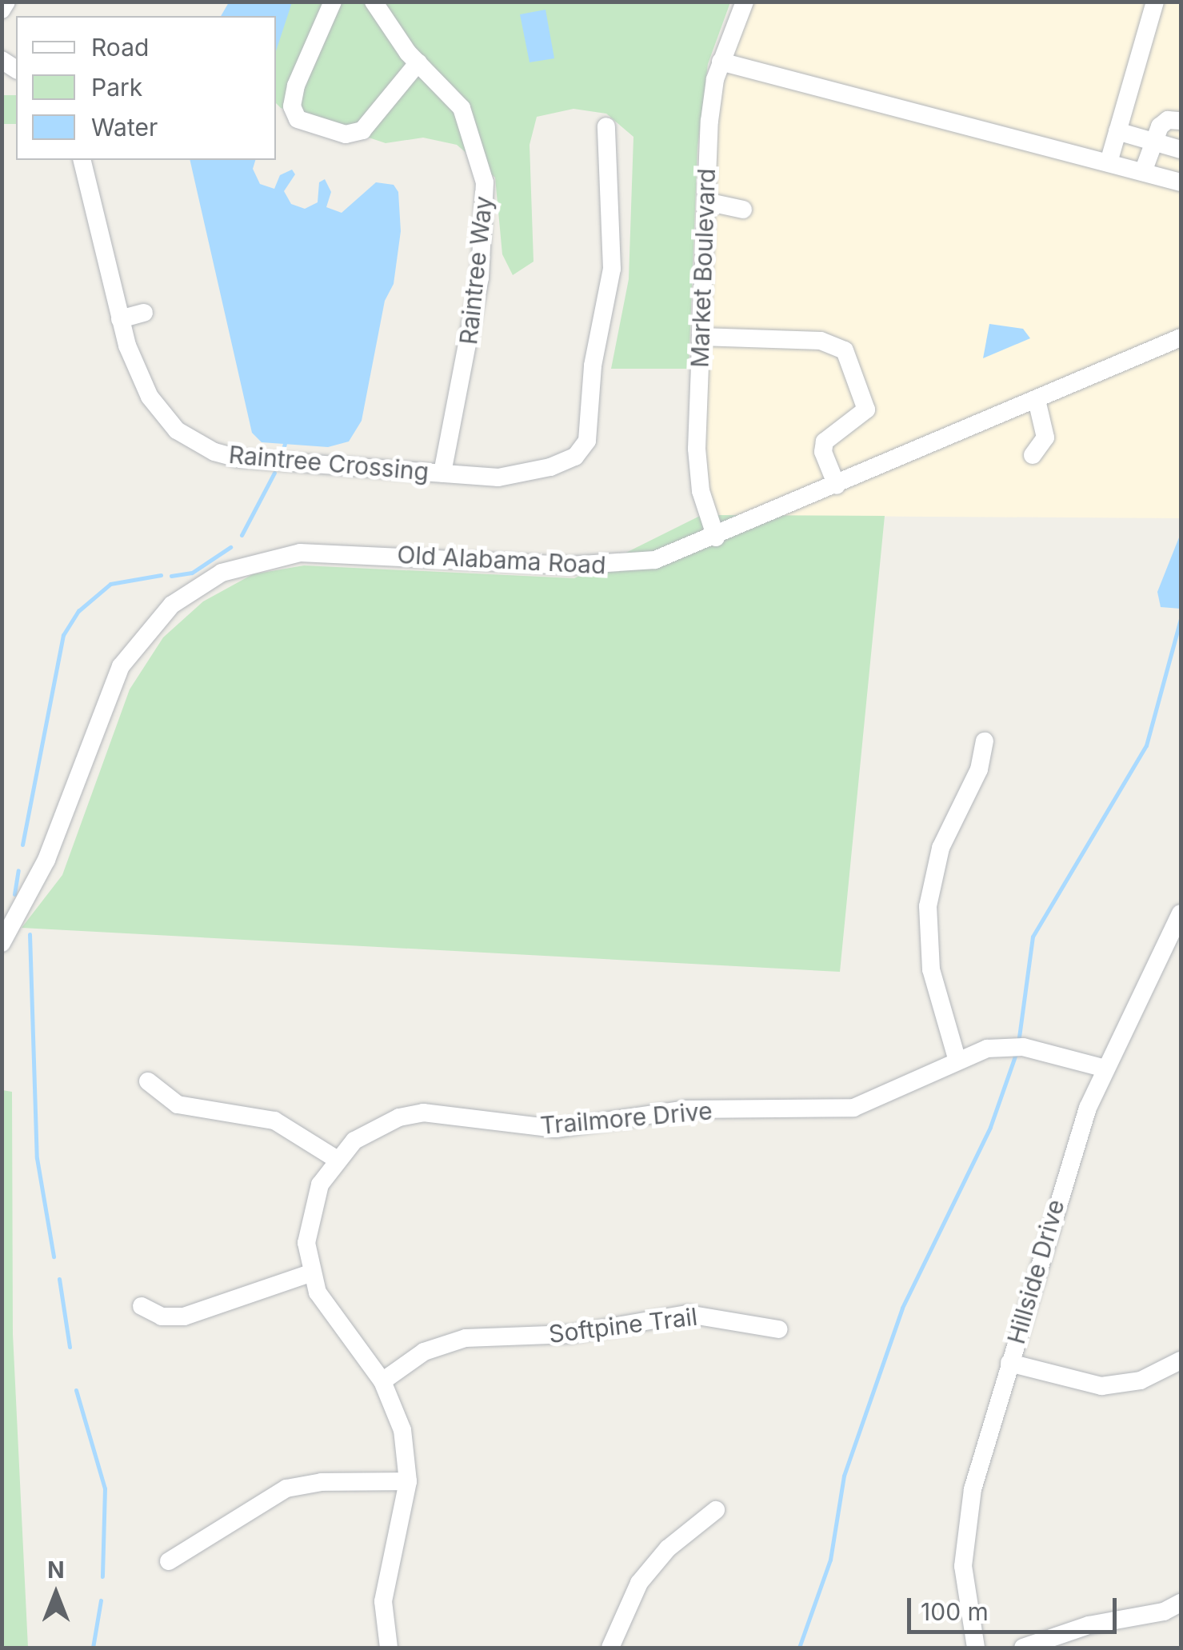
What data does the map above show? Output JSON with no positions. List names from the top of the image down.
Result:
{
  "streets": {
    "street": [
      "Market Boulevard",
      "Raintree Way",
      "Raintree Crossing",
      "Old Alabama Road",
      "Trailmore Drive",
      "Hillside Drive",
      "Softpine Trail"
    ]
  },
  "crossings": [
    ["Market Boulevard", "Old Alabama Road"],
    ["Raintree Way", "Raintree Crossing"],
    ["Trailmore Drive", "Hillside Drive"],
    ["Trailmore Drive", "Softpine Trail"]
  ],
  "legend": ["Road", "Park", "Water"],
  "scale_bar": "100 m",
  "north": "top"
}
